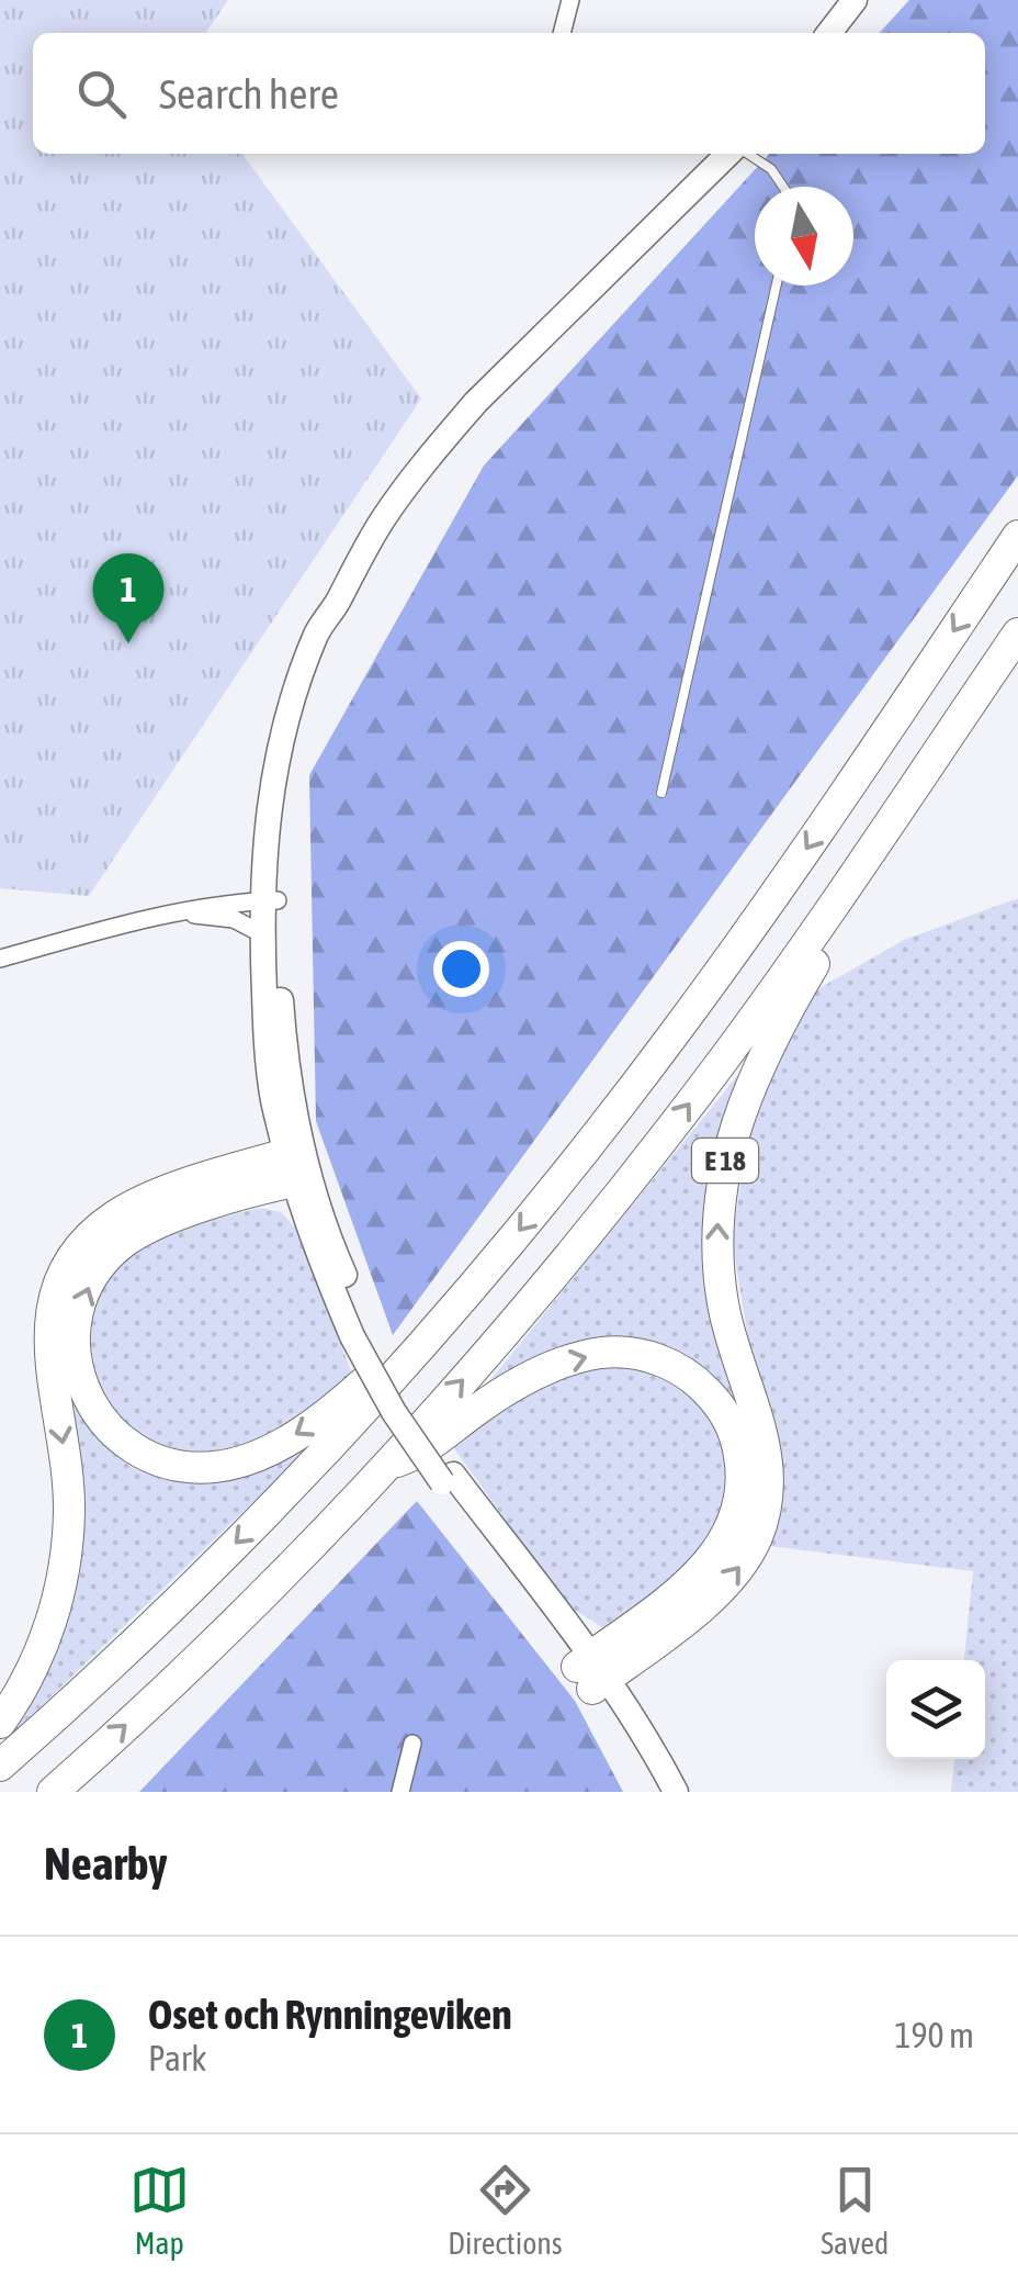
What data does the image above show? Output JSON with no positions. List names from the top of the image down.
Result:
{
  "streets": {
    "highway": ["E 18"]
  },
  "north": "bottom",
  "page": {
    "search": "Search here",
    "pins": "1",
    "heading": "Nearby",
    "list": [
      {
        "mark": "1",
        "name": "Oset och Rynningeviken",
        "note": "Park",
        "value": "190 m"
      }
    ],
    "nav": ["Map", "Directions", "Saved"]
  }
}
